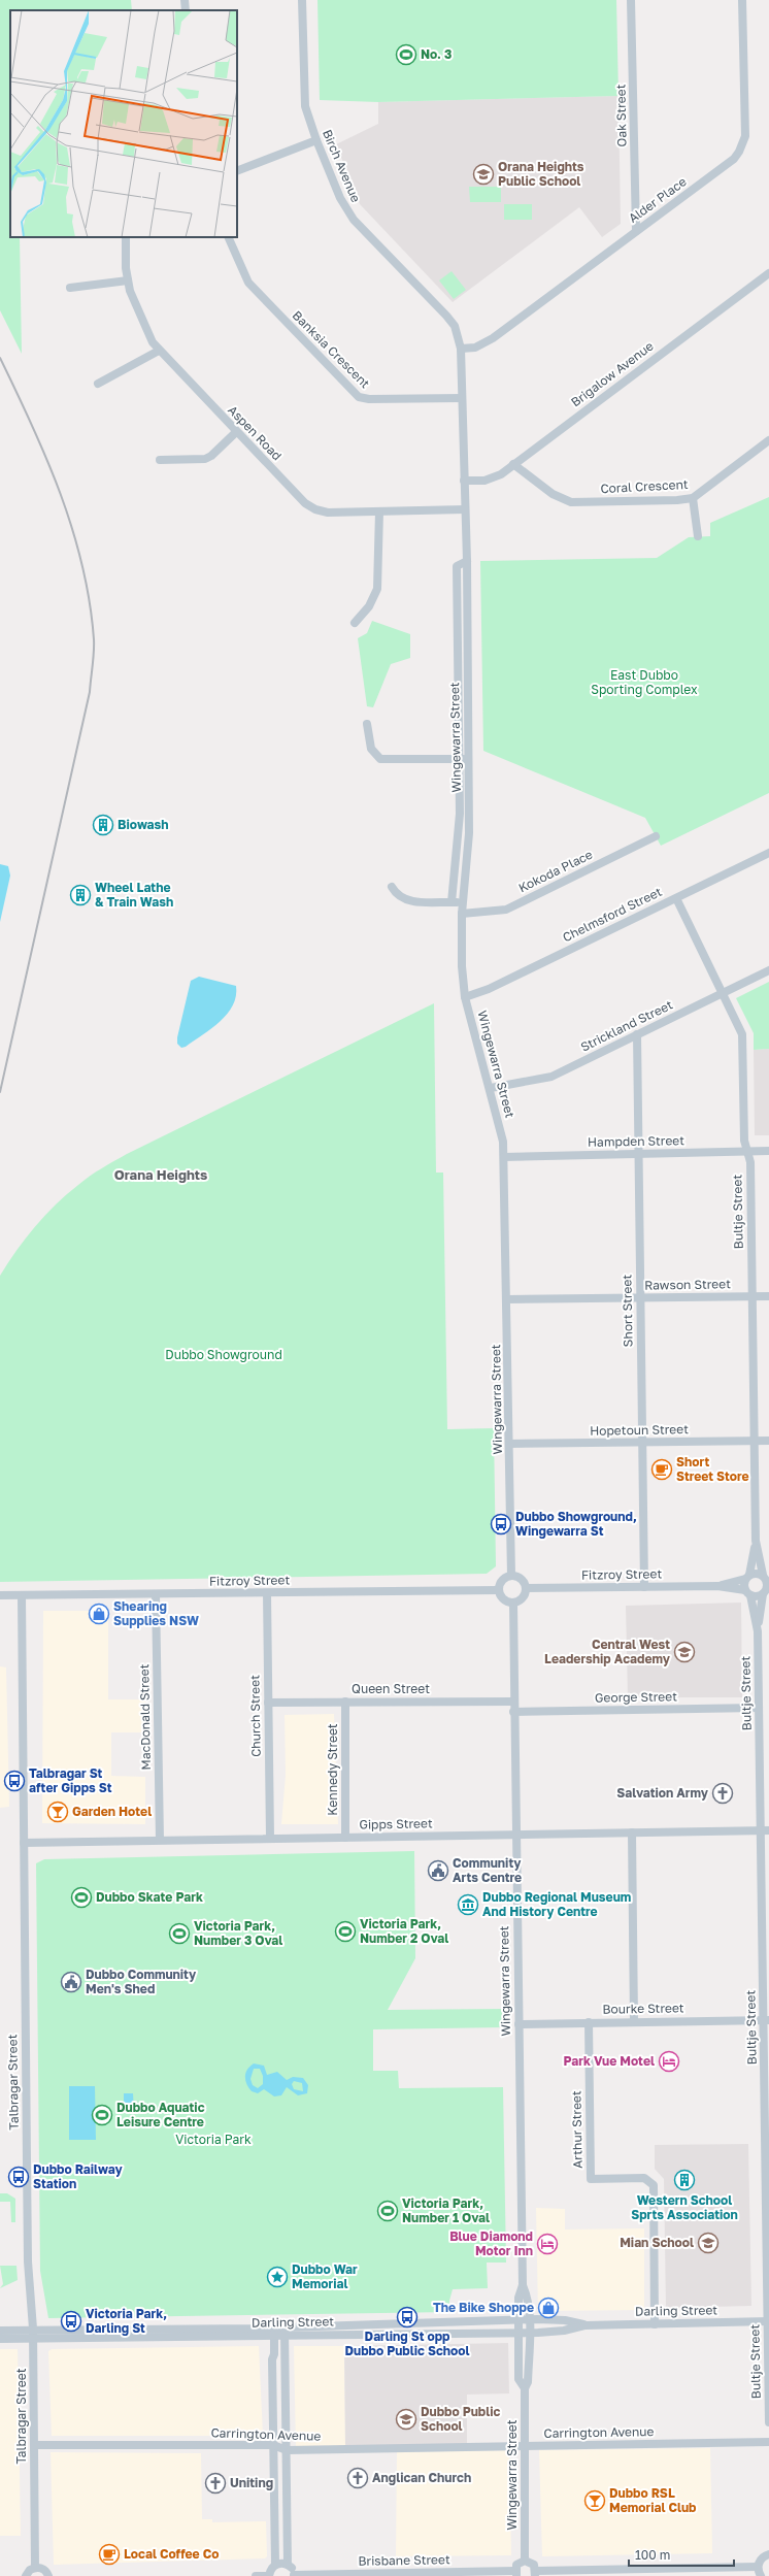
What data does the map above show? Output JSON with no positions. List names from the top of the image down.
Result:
{
  "streets": {
    "street": [
      "Oak Street",
      "Birch Avenue",
      "Alder Place",
      "Banksia Crescent",
      "Brigalow Avenue",
      "Aspen Road",
      "Coral Crescent",
      "Wingewarra Street",
      "Kokoda Place",
      "Chelmsford Street",
      "Strickland Street",
      "Hampden Street",
      "Bultje Street",
      "Rawson Street",
      "Short Street",
      "Hopetoun Street",
      "Fitzroy Street",
      "Queen Street",
      "George Street",
      "Church Street",
      "MacDonald Street",
      "Kennedy Street",
      "Gipps Street",
      "Bourke Street",
      "Talbragar Street",
      "Arthur Street",
      "Darling Street",
      "Carrington Avenue",
      "Brisbane Street"
    ]
  },
  "crossings": [
    ["Oak Street", "Alder Place"],
    ["Birch Avenue", "Alder Place"],
    ["Birch Avenue", "Wingewarra Street"],
    ["Alder Place", "Wingewarra Street"],
    ["Banksia Crescent", "Wingewarra Street"],
    ["Brigalow Avenue", "Coral Crescent"],
    ["Brigalow Avenue", "Wingewarra Street"],
    ["Aspen Road", "Wingewarra Street"],
    ["Wingewarra Street", "Kokoda Place"],
    ["Wingewarra Street", "Chelmsford Street"],
    ["Wingewarra Street", "Strickland Street"],
    ["Wingewarra Street", "Hampden Street"],
    ["Wingewarra Street", "Rawson Street"],
    ["Wingewarra Street", "Hopetoun Street"],
    ["Wingewarra Street", "Fitzroy Street"],
    ["Wingewarra Street", "Queen Street"],
    ["Wingewarra Street", "George Street"],
    ["Wingewarra Street", "Gipps Street"],
    ["Wingewarra Street", "Bourke Street"],
    ["Wingewarra Street", "Darling Street"],
    ["Wingewarra Street", "Carrington Avenue"],
    ["Chelmsford Street", "Bultje Street"],
    ["Strickland Street", "Bultje Street"],
    ["Strickland Street", "Short Street"],
    ["Hampden Street", "Bultje Street"],
    ["Hampden Street", "Short Street"],
    ["Bultje Street", "Rawson Street"],
    ["Bultje Street", "Hopetoun Street"],
    ["Bultje Street", "Fitzroy Street"],
    ["Bultje Street", "George Street"],
    ["Bultje Street", "Gipps Street"],
    ["Bultje Street", "Bourke Street"],
    ["Bultje Street", "Darling Street"],
    ["Rawson Street", "Short Street"],
    ["Short Street", "Hopetoun Street"],
    ["Short Street", "Fitzroy Street"],
    ["Fitzroy Street", "Church Street"],
    ["Fitzroy Street", "MacDonald Street"],
    ["Fitzroy Street", "Talbragar Street"],
    ["Queen Street", "Church Street"],
    ["Queen Street", "Kennedy Street"],
    ["Church Street", "Gipps Street"],
    ["MacDonald Street", "Gipps Street"],
    ["Kennedy Street", "Gipps Street"],
    ["Gipps Street", "Talbragar Street"],
    ["Bourke Street", "Arthur Street"],
    ["Talbragar Street", "Darling Street"],
    ["Talbragar Street", "Carrington Avenue"],
    ["Arthur Street", "Darling Street"]
  ],
  "districts": ["Orana Heights"],
  "parks": ["East Dubbo Sporting Complex", "Dubbo Showground", "Victoria Park"],
  "places": {
    "sports": [
      "No. 3",
      "Dubbo Skate Park",
      "Victoria Park, Number 2 Oval",
      "Victoria Park, Number 3 Oval",
      "Dubbo Aquatic Leisure Centre",
      "Victoria Park, Number 1 Oval"
    ],
    "school or university": [
      "Orana Heights Public School",
      "Central West Leadership Academy",
      "Mian School",
      "Dubbo Public School"
    ],
    "building": ["Biowash", "Wheel Lathe & Train Wash", "Western School Sprts Association"],
    "cafe": ["Short Street Store", "Local Coffee Co"],
    "bus stop": [
      "Dubbo Showground, Wingewarra St",
      "Talbragar St after Gipps St",
      "Dubbo Railway Station",
      "Darling St opp Dubbo Public School",
      "Victoria Park, Darling St"
    ],
    "shop": ["Shearing Supplies NSW", "The Bike Shoppe"],
    "church": ["Salvation Army", "Anglican Church", "Uniting"],
    "bar": ["Garden Hotel", "Dubbo RSL Memorial Club"],
    "public building": ["Community Arts Centre", "Dubbo Community Men's Shed"],
    "museum": ["Dubbo Regional Museum And History Centre"],
    "hotel": ["Park Vue Motel", "Blue Diamond Motor Inn"],
    "place": ["Dubbo War Memorial"]
  },
  "scale_bar": "100 m"
}
